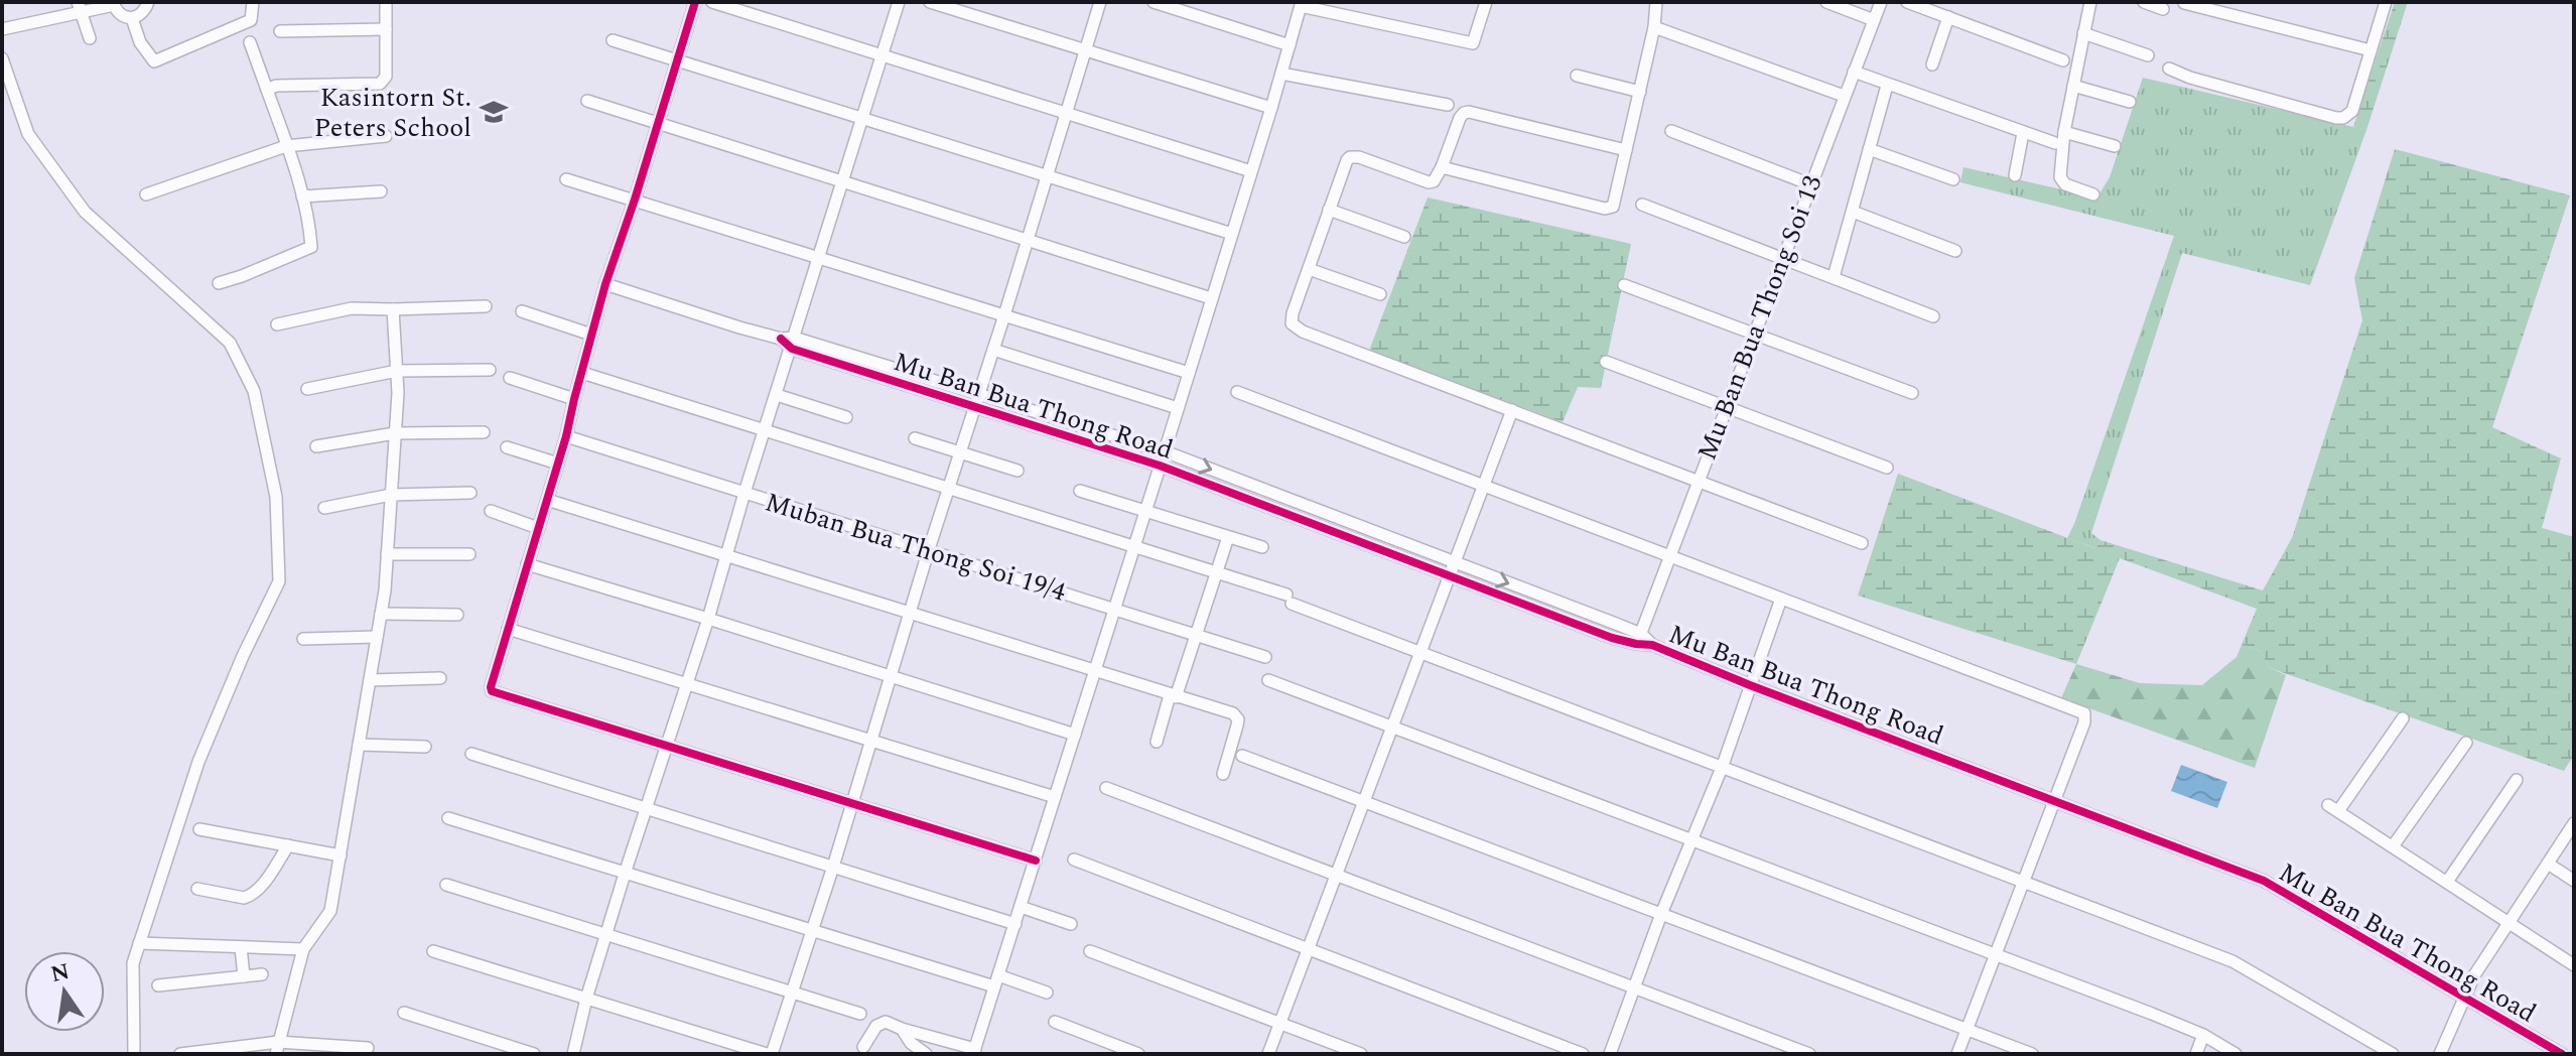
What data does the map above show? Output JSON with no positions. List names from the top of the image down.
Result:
{
  "streets": {
    "street": ["Mu Ban Bua Thong Soi 13", "Mu Ban Bua Thong Road", "Muban Bua Thong Soi 19/4"]
  },
  "crossings": [
    ["Mu Ban Bua Thong Soi 13", "Mu Ban Bua Thong Road"]
  ],
  "places": {
    "school or university": ["Kasintorn St. Peters School"]
  },
  "north": "top"
}
